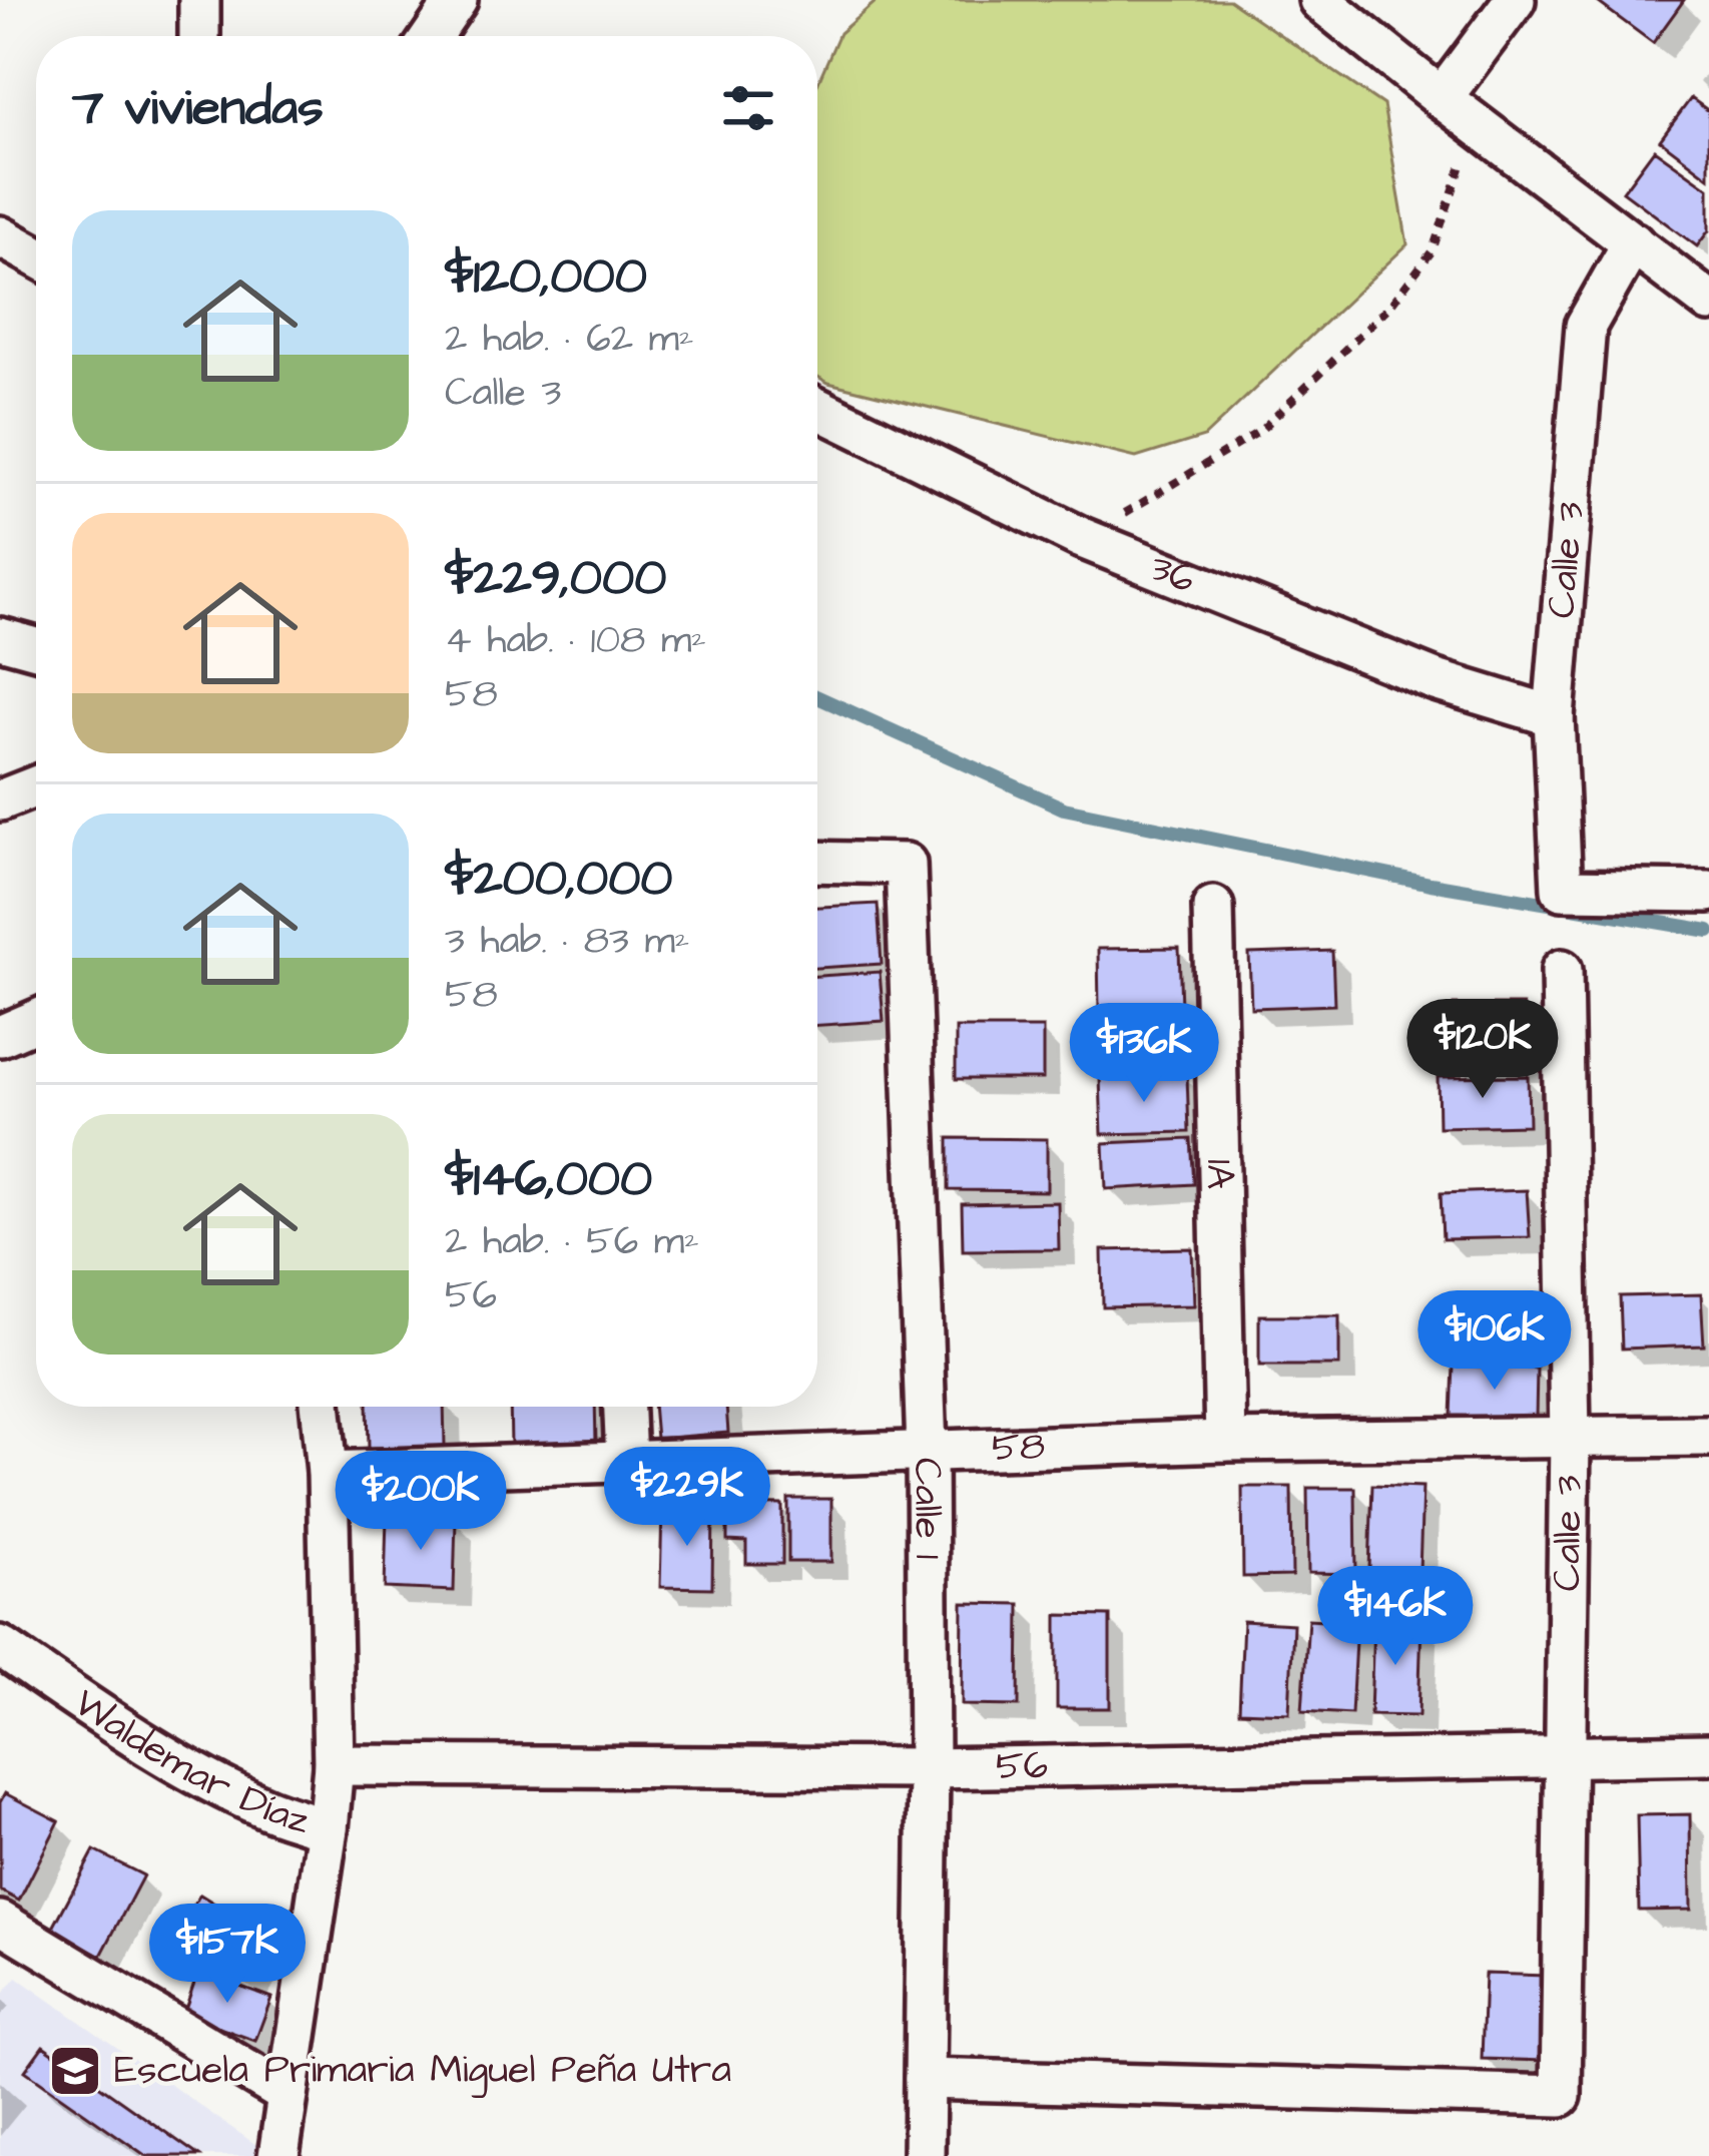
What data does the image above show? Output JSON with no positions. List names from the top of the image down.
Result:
{
  "streets": {
    "street": [
      "Calle 3",
      "36",
      "1A",
      "58",
      "Calle 1",
      "Waldemar Díaz",
      "56"
    ]
  },
  "crossings": [
    ["Calle 3", "36"],
    ["Calle 3", "58"],
    ["Calle 3", "Calle 1"],
    ["Calle 3", "56"],
    ["1A", "58"],
    ["58", "Calle 1"],
    ["Calle 1", "56"]
  ],
  "places": {
    "school or university": ["Escuela Primaria Miguel Peña Utra"]
  },
  "page": {
    "heading": "7 viviendas",
    "list": [
      {
        "name": "$120,000",
        "note": "2 hab. · 62 m² · Calle 3"
      },
      {
        "name": "$229,000",
        "note": "4 hab. · 108 m² · 58"
      },
      {
        "name": "$200,000",
        "note": "3 hab. · 83 m² · 58"
      },
      {
        "name": "$146,000",
        "note": "2 hab. · 56 m² · 56"
      }
    ],
    "price": [
      "$120K",
      "$136K",
      "$106K",
      "$229K",
      "$200K",
      "$146K",
      "$157K"
    ]
  }
}
